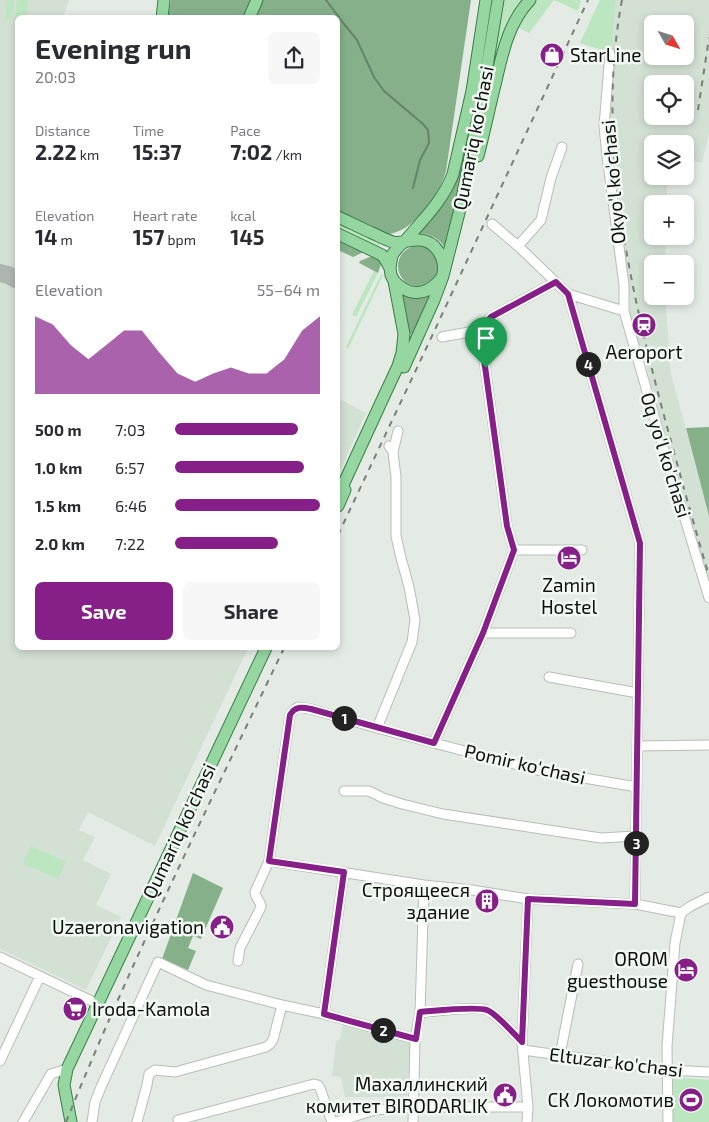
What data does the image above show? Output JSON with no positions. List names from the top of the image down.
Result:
{
  "streets": {
    "main road": ["Qumariq ko'chasi"],
    "street": [
      "Okyo'l ko'chasi",
      "Oq yo'l ko'chasi",
      "Pomir ko'chasi",
      "Eltuzar ko'chasi"
    ]
  },
  "crossings": [
    ["Okyo'l ko'chasi", "Oq yo'l ko'chasi"]
  ],
  "places": {
    "shop": ["StarLine"],
    "station": ["Aeroport"],
    "hotel": ["Zamin Hostel", "OROM guesthouse"],
    "building": ["Строящееся здание"],
    "public building": ["Uzaeronavigation", "Махаллинский комитет BIRODARLIK"],
    "supermarket": ["Iroda-Kamola"],
    "sports": ["СК Локомотив"]
  },
  "north": "bottom right",
  "page": {
    "map_buttons": ["+", "−"],
    "heading": ["Evening run", "20:03"],
    "stats": [
      ["Distance", "2.22 km"],
      ["Time", "15:37"],
      ["Pace", "7:02 /km"],
      ["Elevation", "14 m"],
      ["Heart rate", "157 bpm"],
      ["kcal", "145"]
    ],
    "chart": ["Elevation", "55–64 m"],
    "pins": [
      "4",
      "1",
      "3",
      "2"
    ],
    "list": [
      {
        "name": "500 m",
        "note": "7:03"
      },
      {
        "name": "1.0 km",
        "note": "6:57"
      },
      {
        "name": "1.5 km",
        "note": "6:46"
      },
      {
        "name": "2.0 km",
        "note": "7:22"
      }
    ],
    "buttons": ["Save", "Share"]
  }
}
